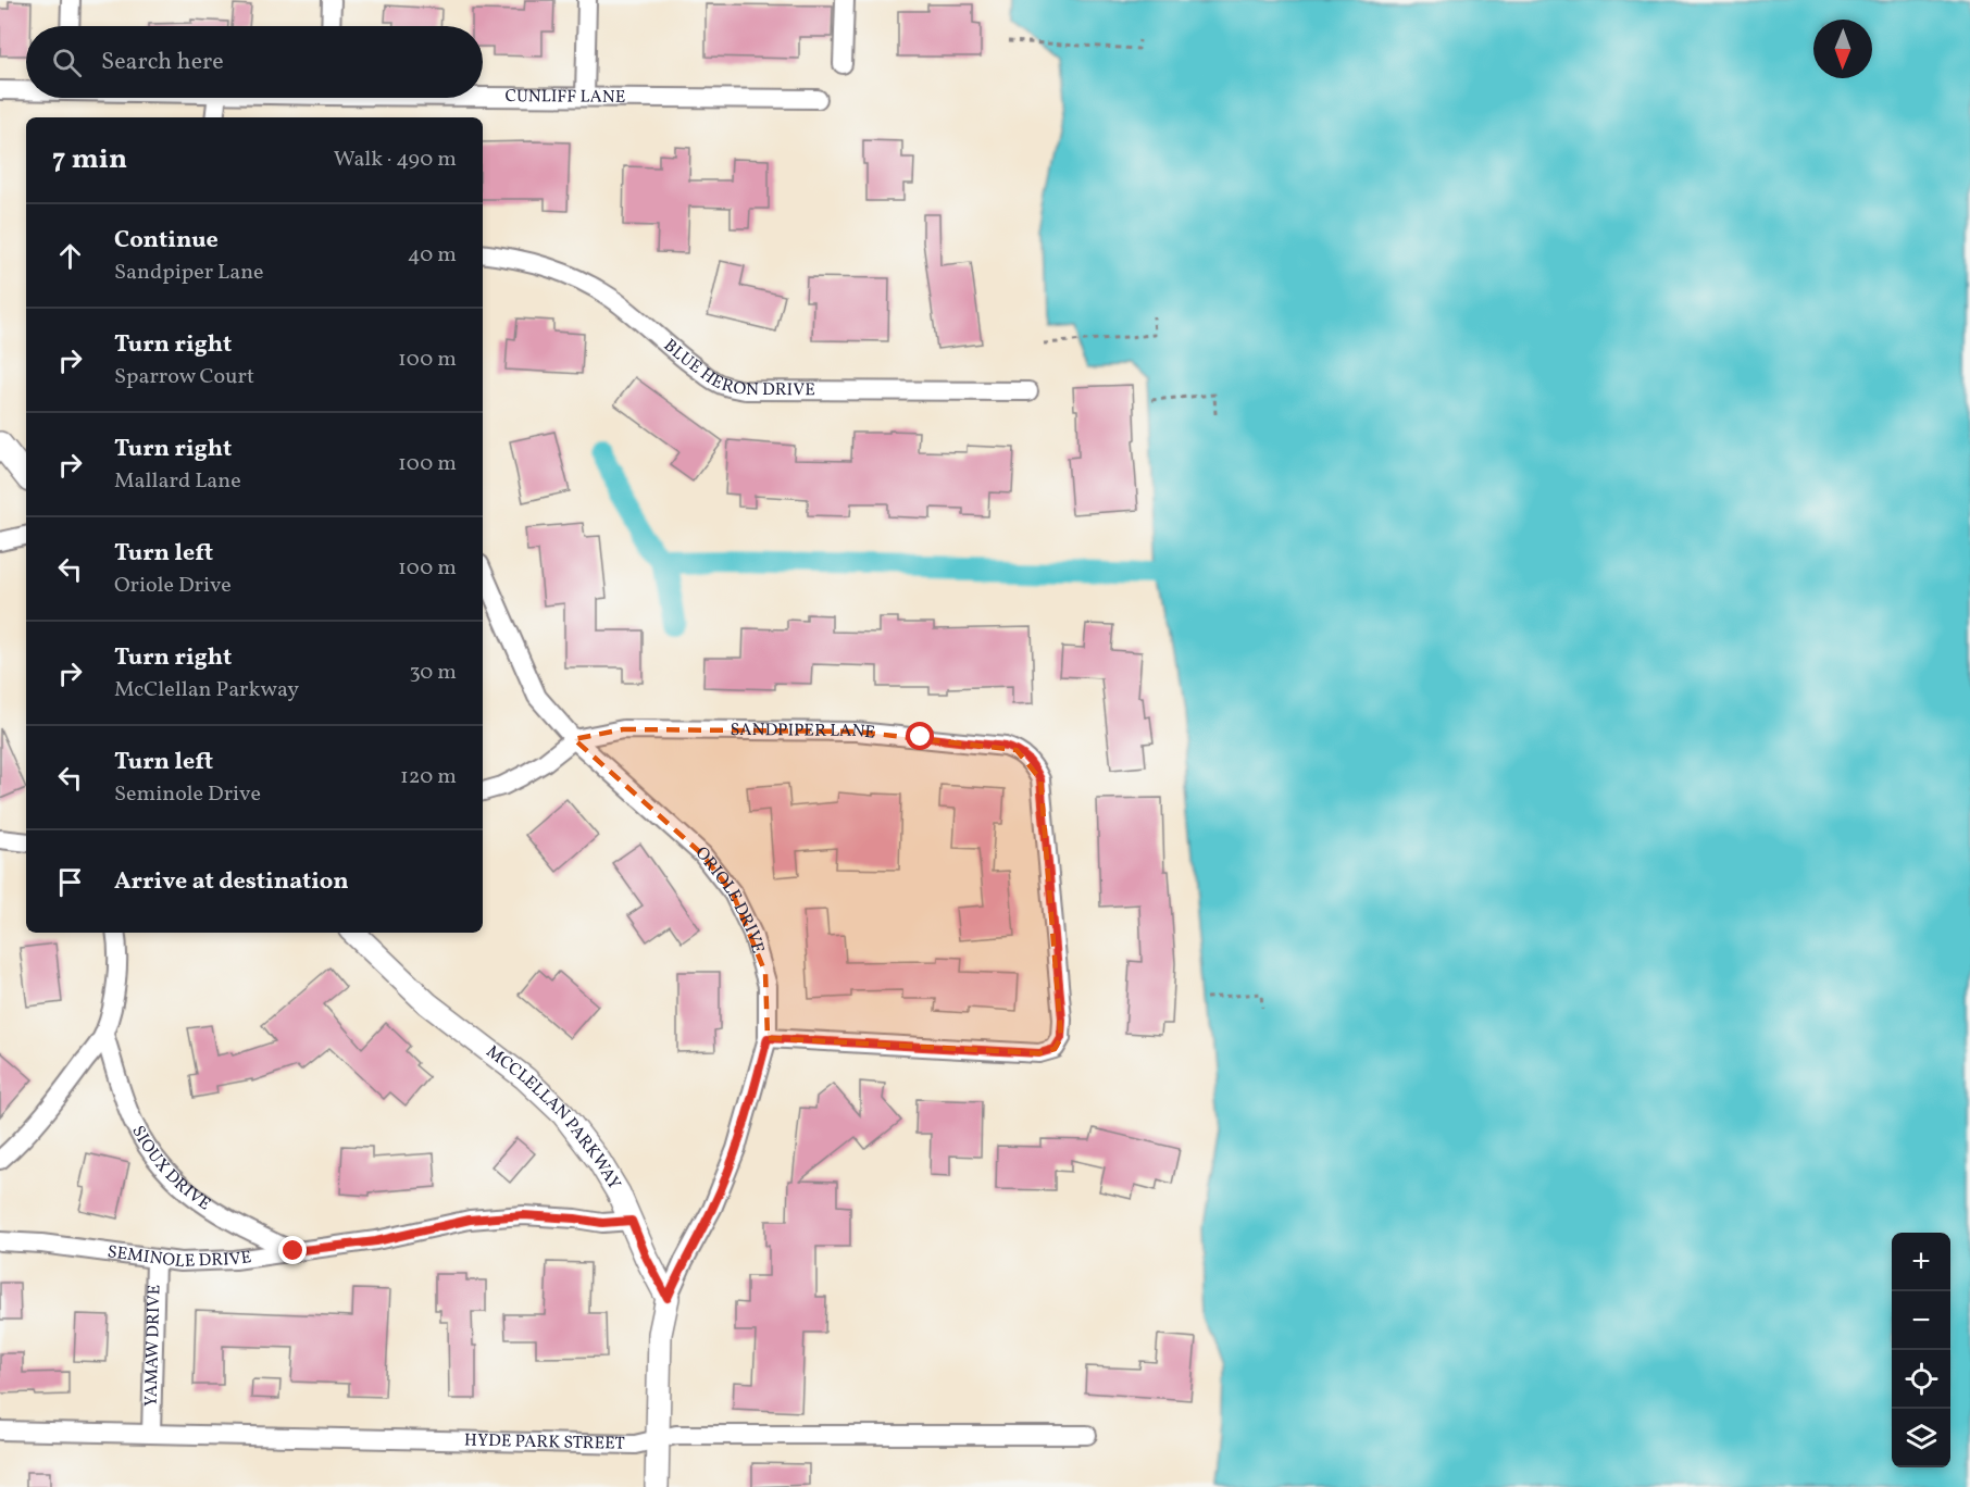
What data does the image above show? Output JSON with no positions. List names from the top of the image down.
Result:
{
  "streets": {
    "street": [
      "CUNLIFF LANE",
      "BLUE HERON DRIVE",
      "SANDPIPER LANE",
      "ORIOLE DRIVE",
      "MCCLELLAN PARKWAY",
      "SIOUX DRIVE",
      "SEMINOLE DRIVE",
      "YAMAW DRIVE",
      "HYDE PARK STREET"
    ]
  },
  "crossings": [
    ["SANDPIPER LANE", "ORIOLE DRIVE"],
    ["ORIOLE DRIVE", "MCCLELLAN PARKWAY"],
    ["MCCLELLAN PARKWAY", "SEMINOLE DRIVE"],
    ["SIOUX DRIVE", "SEMINOLE DRIVE"],
    ["SEMINOLE DRIVE", "YAMAW DRIVE"],
    ["YAMAW DRIVE", "HYDE PARK STREET"]
  ],
  "north": "bottom",
  "page": {
    "search": "Search here",
    "heading": ["7 min", "Walk · 490 m"],
    "list": [
      ["Continue", "Sandpiper Lane", "40 m"],
      ["Turn right", "Sparrow Court", "100 m"],
      ["Turn right", "Mallard Lane", "100 m"],
      ["Turn left", "Oriole Drive", "100 m"],
      ["Turn right", "McClellan Parkway", "30 m"],
      ["Turn left", "Seminole Drive", "120 m"],
      "Arrive at destination"
    ],
    "map_buttons": ["+", "−"]
  }
}
